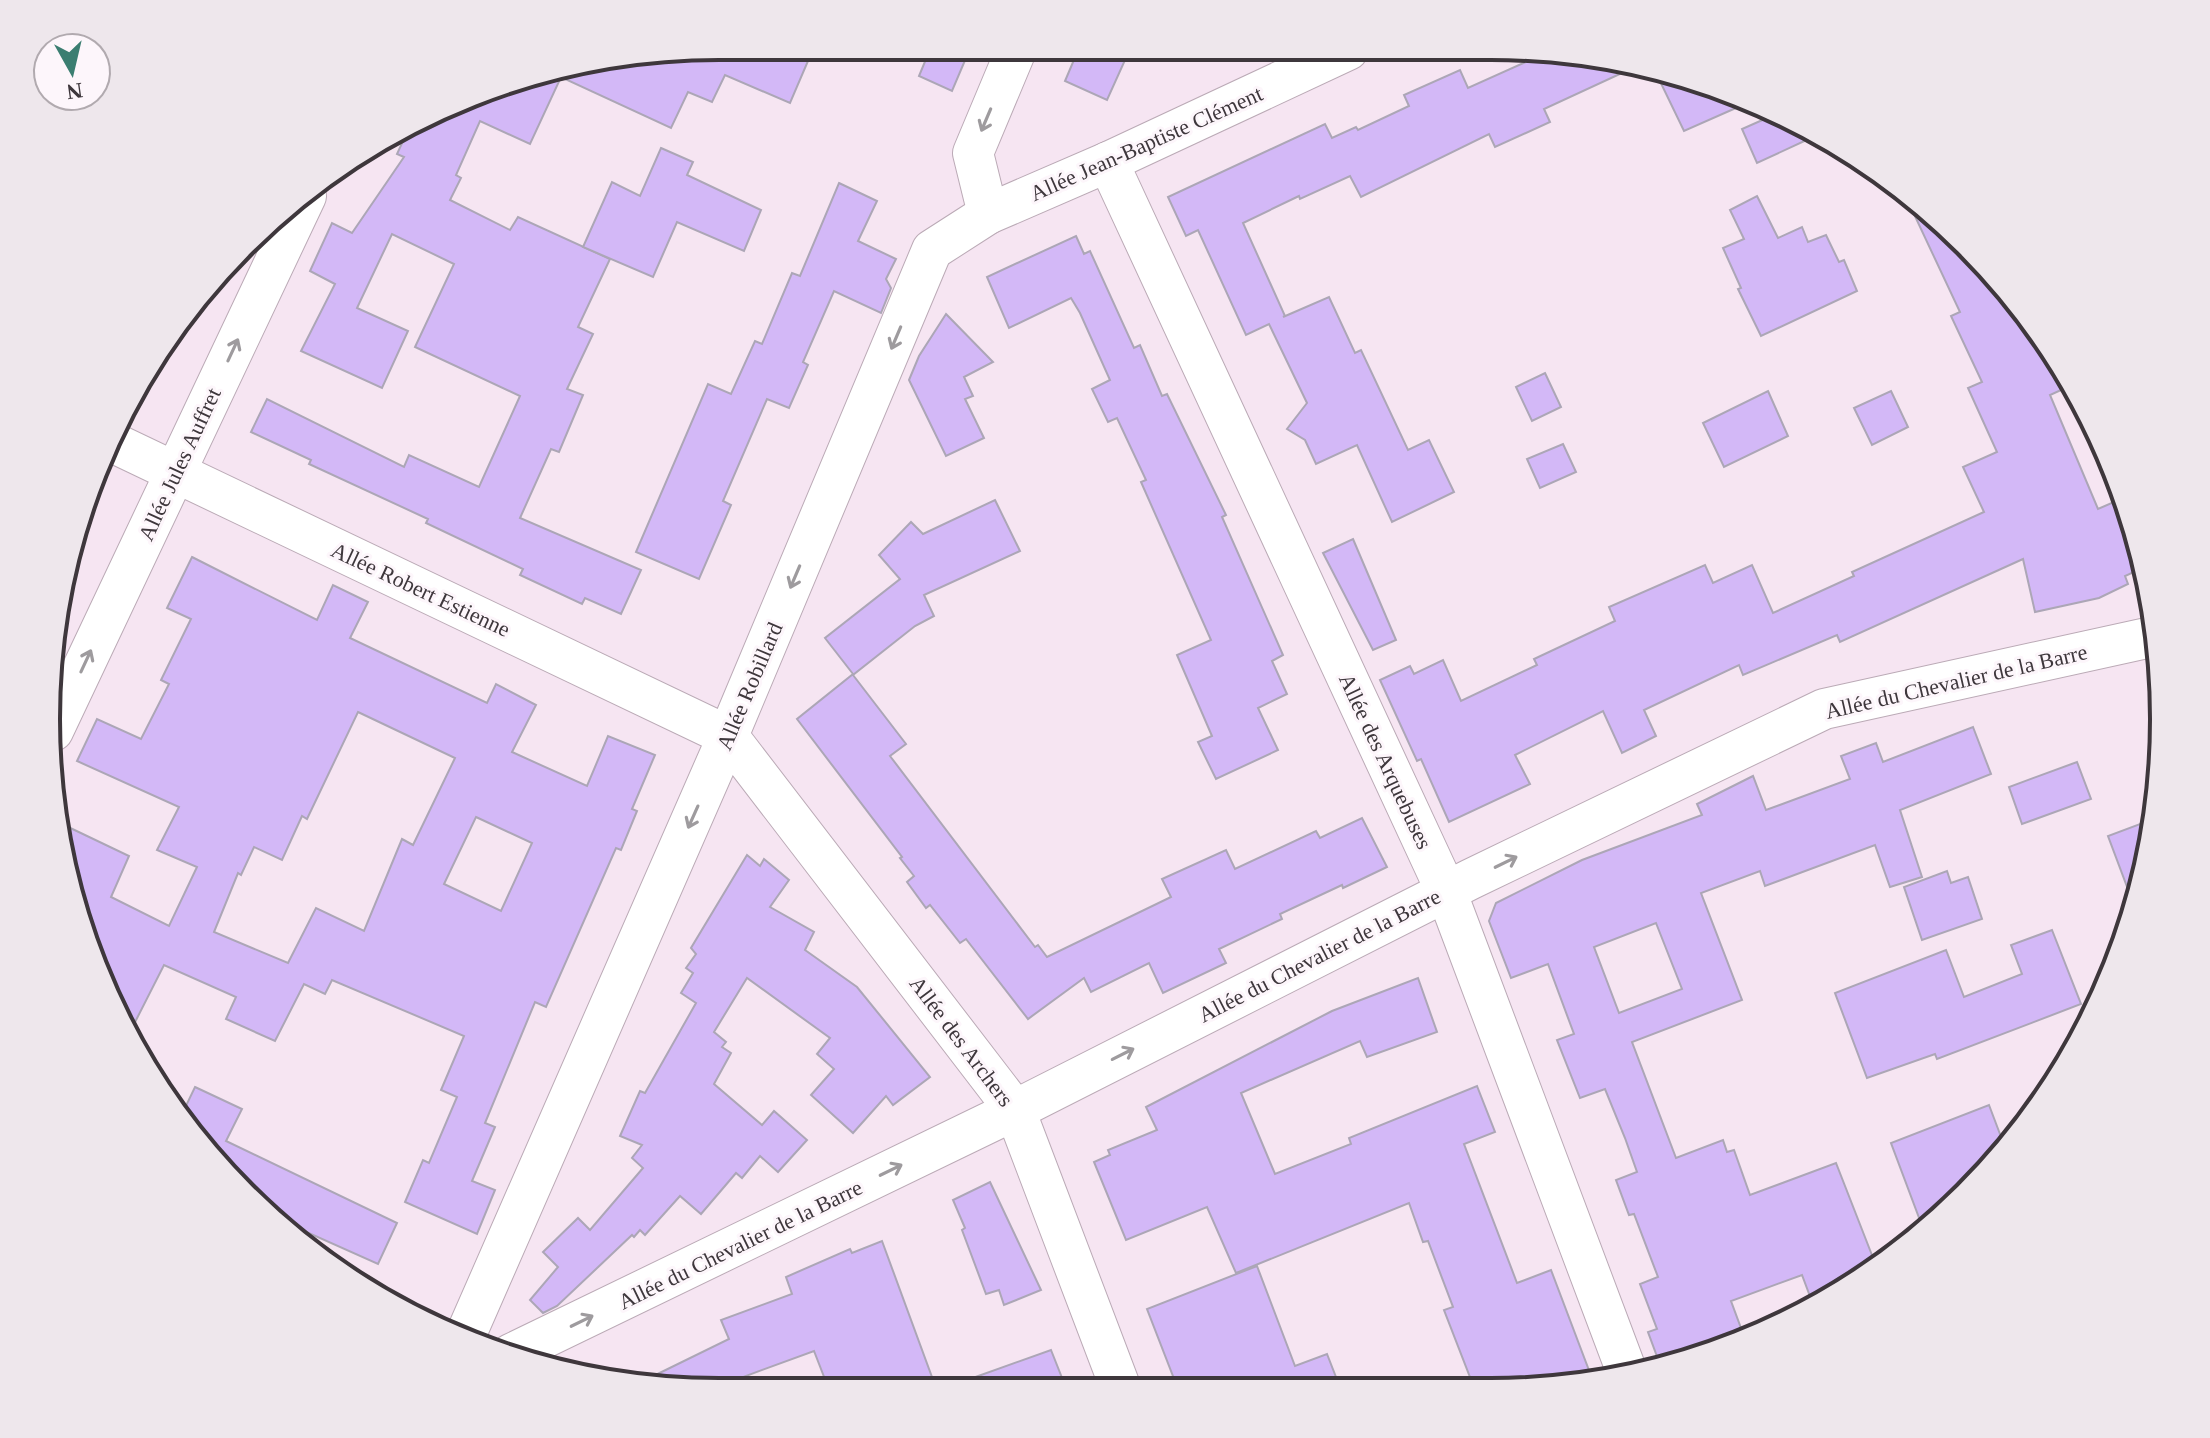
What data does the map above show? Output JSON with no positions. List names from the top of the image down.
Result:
{
  "streets": {
    "street": [
      "Allée Jean-Baptiste Clément",
      "Allée Jules Auffret",
      "Allée Robert Estienne",
      "Allée du Chevalier de la Barre",
      "Allée Robillard",
      "Allée des Arquebuses",
      "Allée des Archers"
    ]
  },
  "crossings": [
    ["Allée Jean-Baptiste Clément", "Allée Robillard"],
    ["Allée Jean-Baptiste Clément", "Allée des Arquebuses"],
    ["Allée Jules Auffret", "Allée Robert Estienne"],
    ["Allée Robert Estienne", "Allée Robillard"],
    ["Allée Robert Estienne", "Allée des Archers"],
    ["Allée du Chevalier de la Barre", "Allée des Arquebuses"],
    ["Allée du Chevalier de la Barre", "Allée des Archers"],
    ["Allée Robillard", "Allée des Archers"]
  ],
  "one_way": ["Allée Jules Auffret", "Allée du Chevalier de la Barre", "Allée Robillard"],
  "north": "bottom"
}
